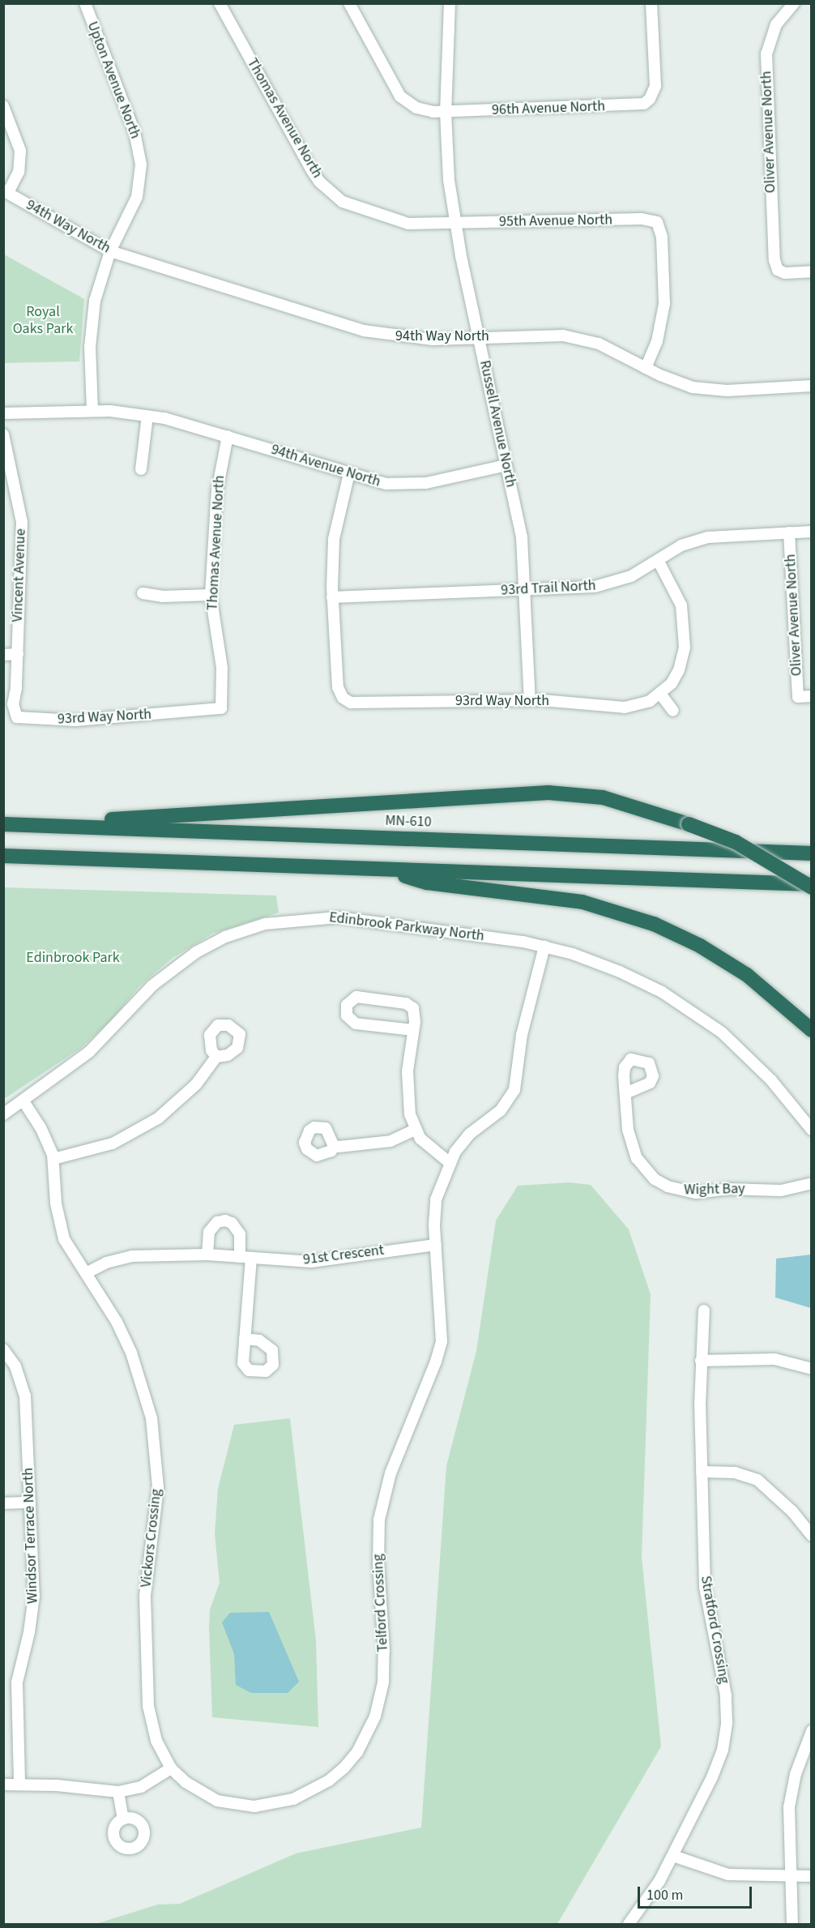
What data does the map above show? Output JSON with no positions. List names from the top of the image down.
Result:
{
  "streets": {
    "highway": ["MN-610"],
    "street": [
      "Upton Avenue North",
      "96th Avenue North",
      "Thomas Avenue North",
      "Oliver Avenue North",
      "95th Avenue North",
      "94th Way North",
      "Russell Avenue North",
      "94th Avenue North",
      "Vincent Avenue",
      "93rd Trail North",
      "93rd Way North",
      "Edinbrook Parkway North",
      "Wight Bay",
      "91st Crescent",
      "Windsor Terrace North",
      "Vickors Crossing",
      "Telford Crossing",
      "Stratford Crossing"
    ]
  },
  "crossings": [
    ["Upton Avenue North", "94th Way North"],
    ["Upton Avenue North", "94th Avenue North"],
    ["96th Avenue North", "Russell Avenue North"],
    ["Thomas Avenue North", "95th Avenue North"],
    ["Thomas Avenue North", "Russell Avenue North"],
    ["Thomas Avenue North", "94th Avenue North"],
    ["Thomas Avenue North", "93rd Way North"],
    ["Oliver Avenue North", "93rd Trail North"],
    ["95th Avenue North", "94th Way North"],
    ["95th Avenue North", "Russell Avenue North"],
    ["94th Way North", "Russell Avenue North"],
    ["Russell Avenue North", "94th Avenue North"],
    ["Russell Avenue North", "93rd Trail North"],
    ["Russell Avenue North", "93rd Way North"],
    ["Vincent Avenue", "93rd Way North"],
    ["93rd Trail North", "93rd Way North"],
    ["Edinbrook Parkway North", "Vickors Crossing"],
    ["Edinbrook Parkway North", "Telford Crossing"],
    ["91st Crescent", "Vickors Crossing"],
    ["91st Crescent", "Telford Crossing"],
    ["Vickors Crossing", "Telford Crossing"]
  ],
  "parks": ["Royal Oaks Park", "Edinbrook Park"],
  "scale_bar": "100 m"
}
